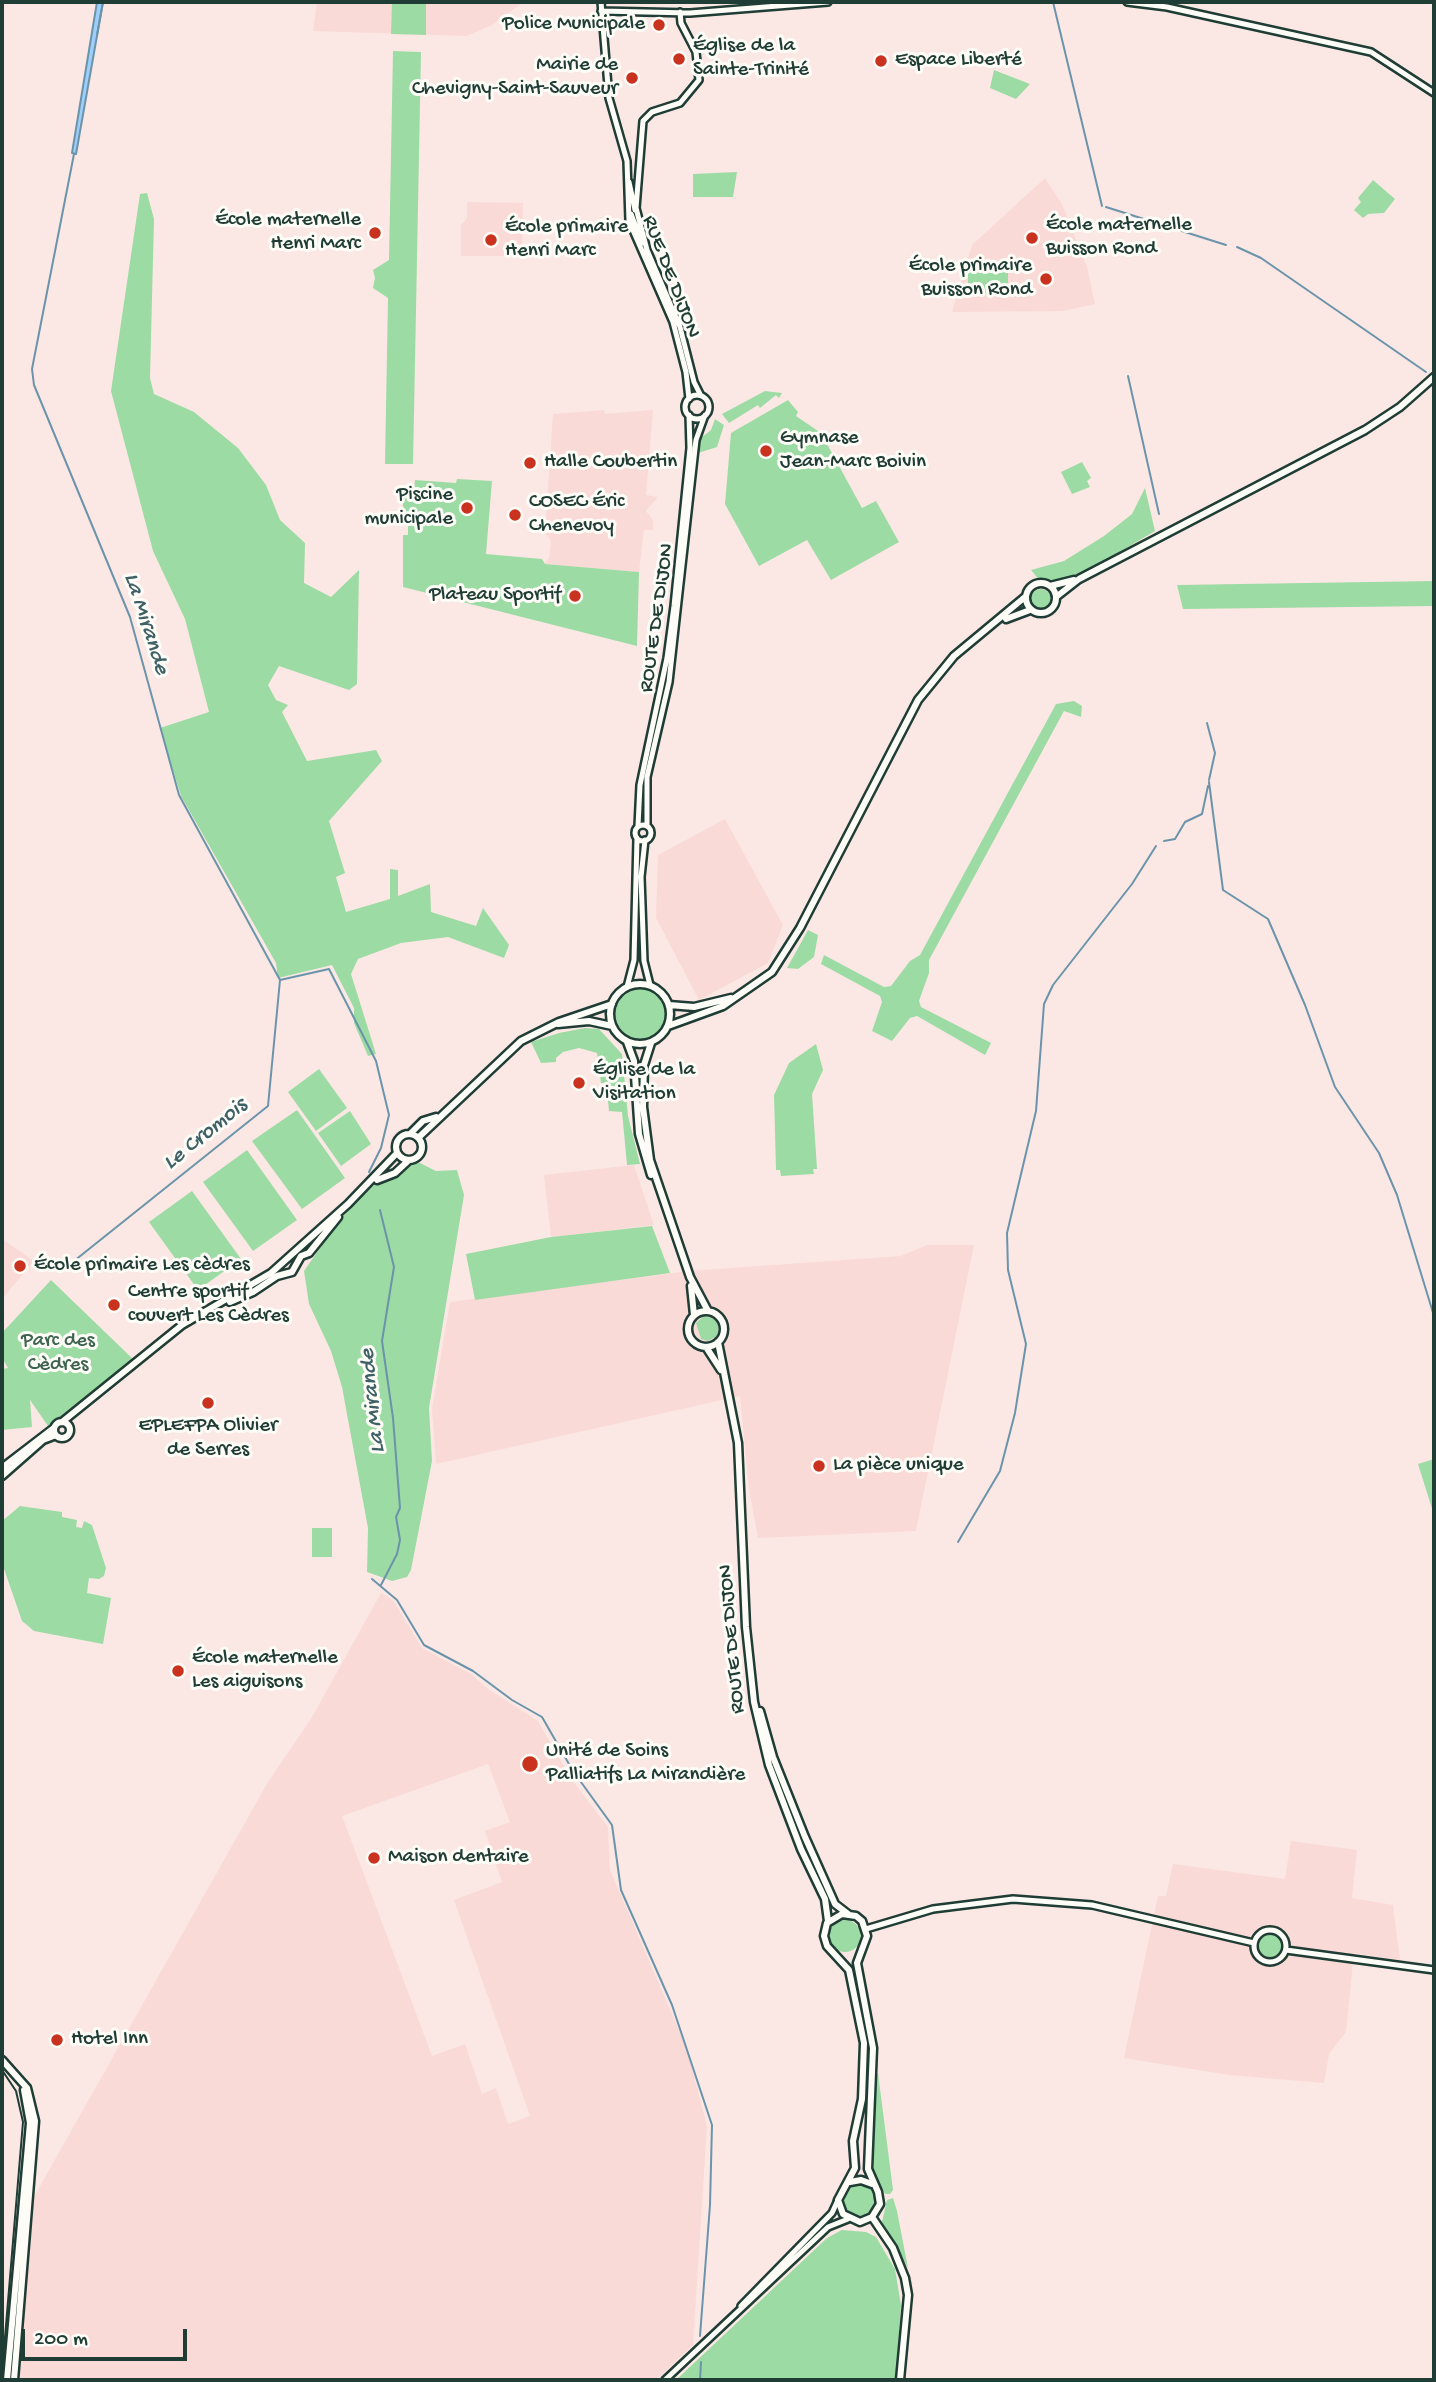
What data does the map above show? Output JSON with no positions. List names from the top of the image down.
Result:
{
  "streets": {
    "main road": ["ROUTE DE DIJON"],
    "street": ["RUE DE DIJON"]
  },
  "crossings": [
    ["RUE DE DIJON", "ROUTE DE DIJON"]
  ],
  "water": ["La Mirande", "Le Cromois"],
  "parks": ["Parc des Cèdres"],
  "places": [
    "Police Municipale",
    "Église de la Sainte-Trinité",
    "Espace Liberté",
    "Mairie de Chevigny-Saint-Sauveur",
    "École maternelle Henri Marc",
    "École maternelle Buisson Rond",
    "École primaire Henri Marc",
    "École primaire Buisson Rond",
    "Gymnase Jean-Marc Boivin",
    "Halle Coubertin",
    "Piscine municipale",
    "COSEC Éric Chenevoy",
    "Plateau Sportif",
    "Église de la Visitation",
    "École primaire Les cèdres",
    "Centre sportif couvert Les Cèdres",
    "EPLEFPA Olivier de Serres",
    "La pièce unique",
    "École maternelle Les aiguisons",
    "Unité de Soins Palliatifs La Mirandière",
    "Maison dentaire",
    "Hotel Inn"
  ],
  "scale_bar": "200 m"
}
